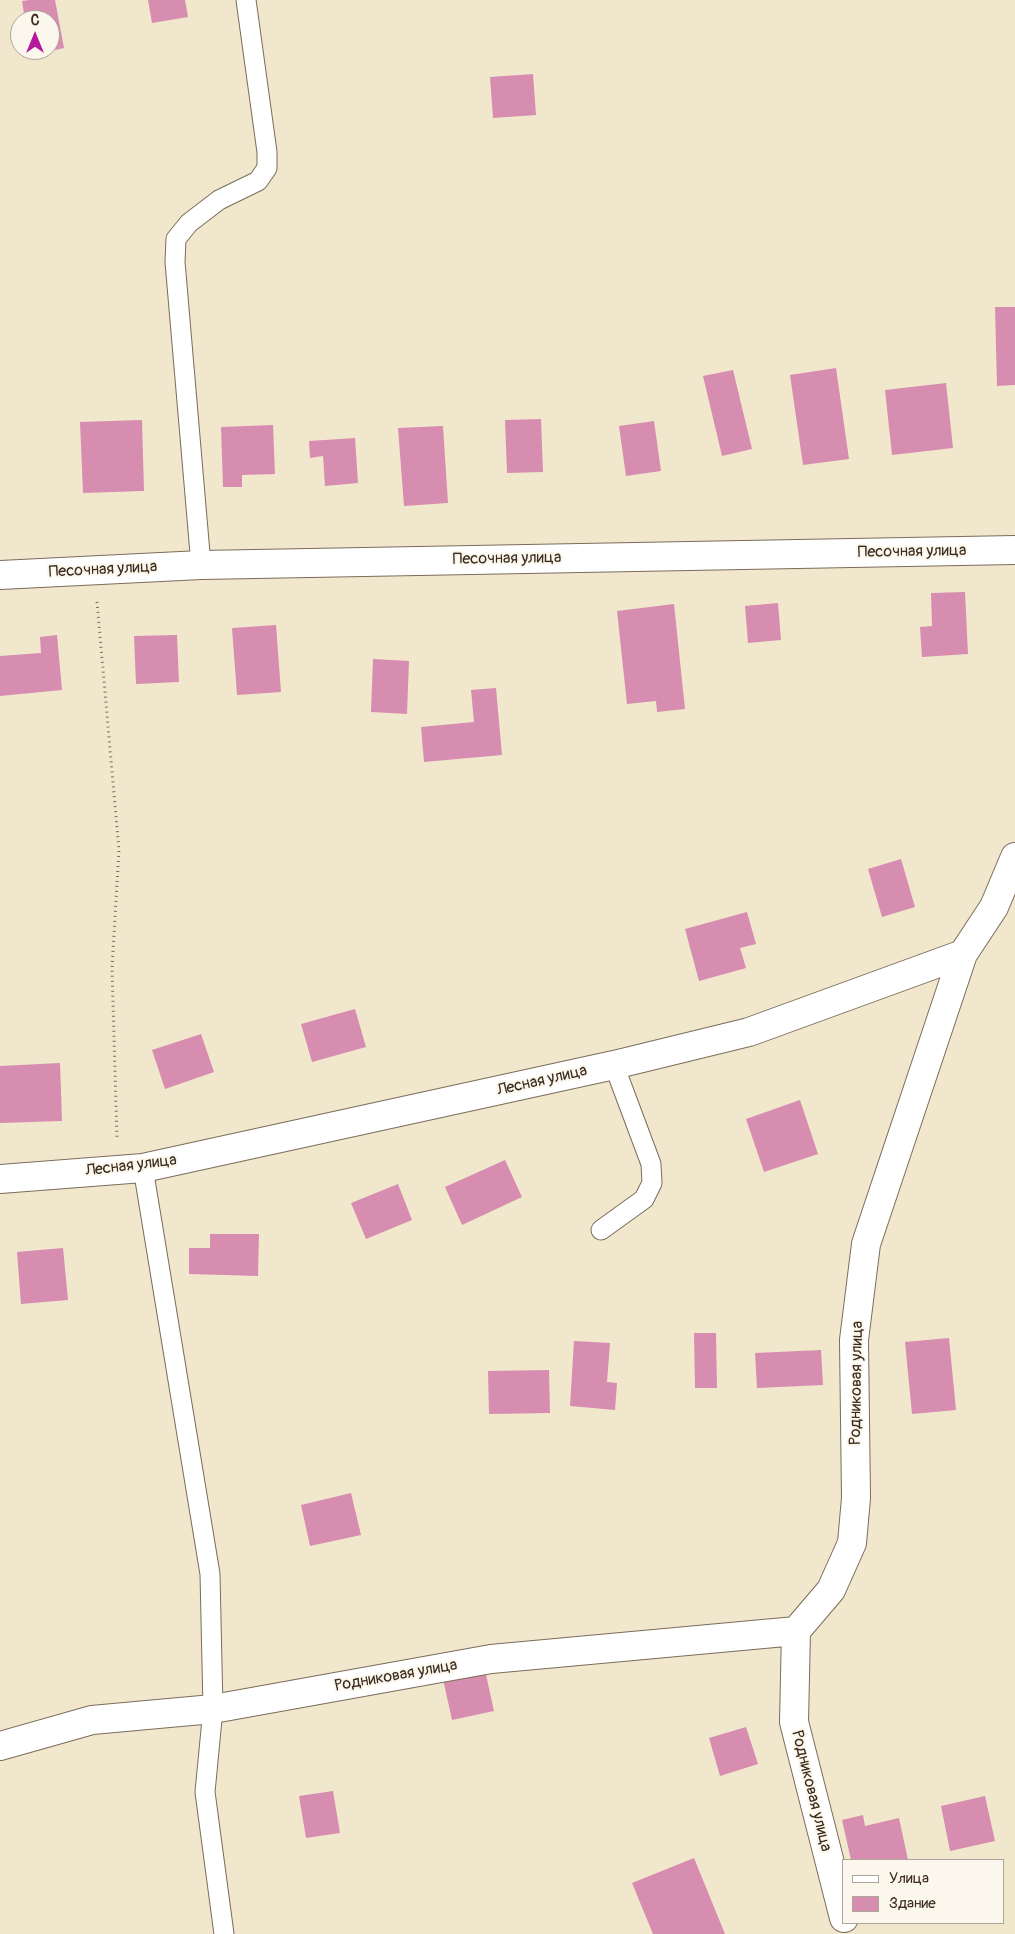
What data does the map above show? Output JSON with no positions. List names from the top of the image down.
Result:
{
  "streets": {
    "street": ["Песочная улица", "Лесная улица", "Родниковая улица"]
  },
  "crossings": [
    ["Лесная улица", "Родниковая улица"]
  ],
  "legend": ["Улица", "Здание"],
  "north": "top"
}
